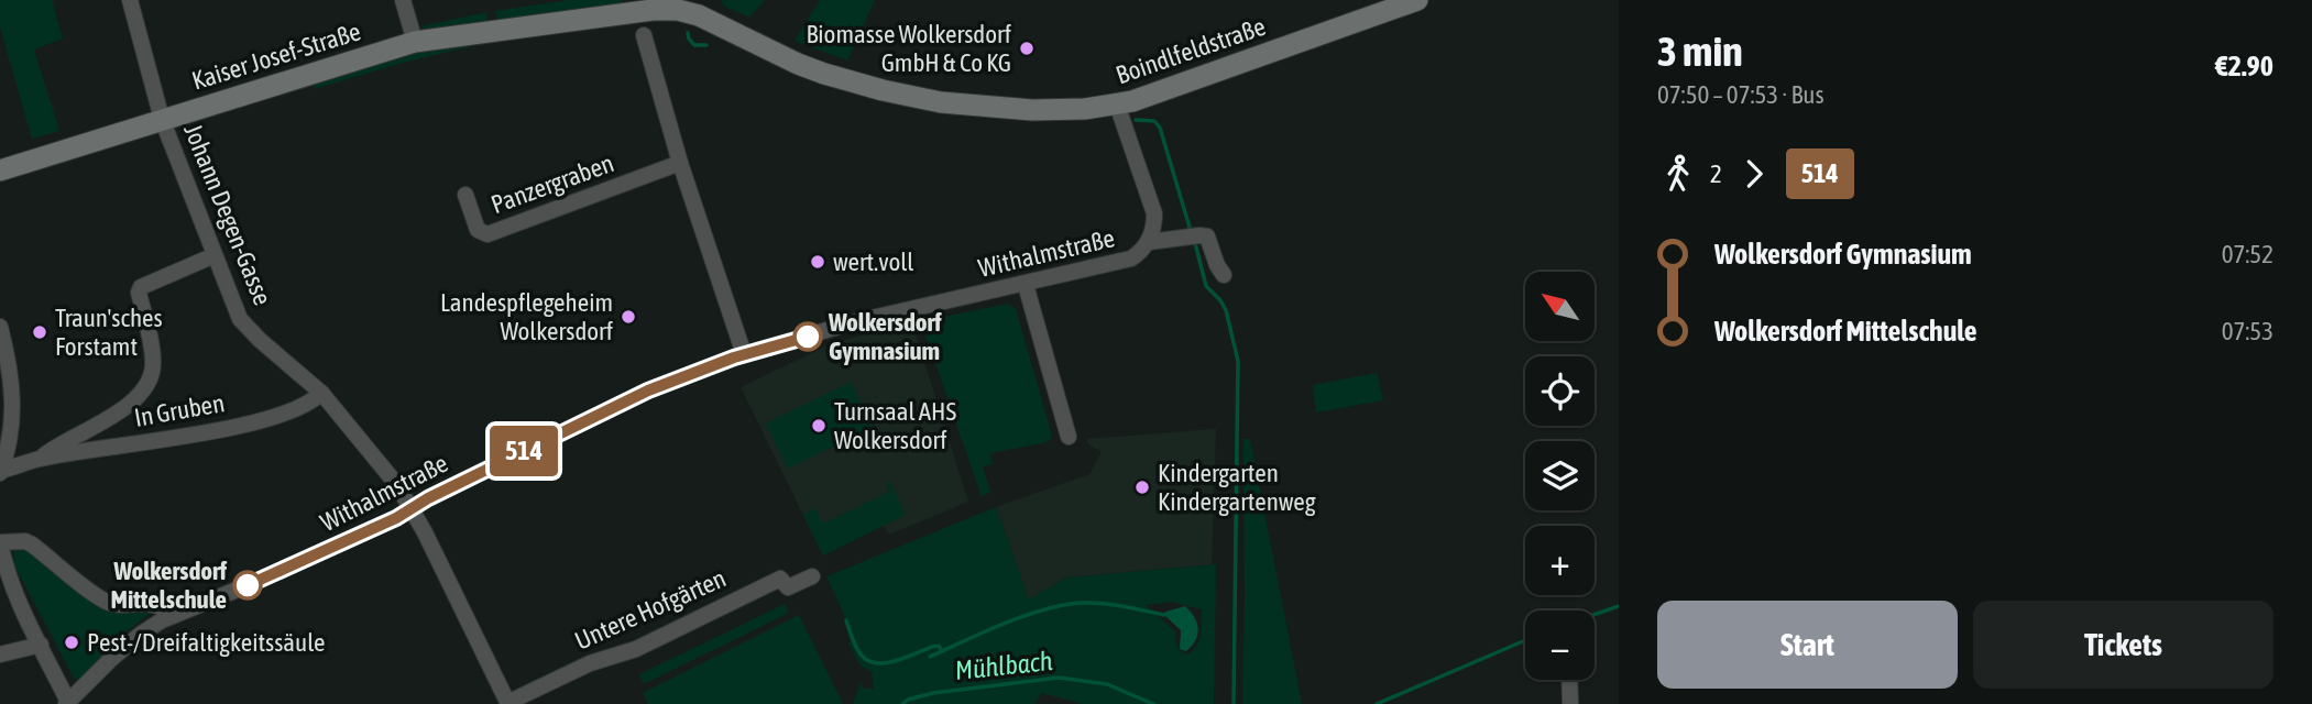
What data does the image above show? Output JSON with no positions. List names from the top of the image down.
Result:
{
  "streets": {
    "street": [
      "Boindlfeldstraße",
      "Kaiser Josef-Straße",
      "Panzergraben",
      "Johann Degen-Gasse",
      "Withalmstraße",
      "In Gruben",
      "Untere Hofgärten"
    ]
  },
  "crossings": [
    ["Boindlfeldstraße", "Kaiser Josef-Straße"],
    ["Boindlfeldstraße", "Withalmstraße"],
    ["Kaiser Josef-Straße", "Johann Degen-Gasse"],
    ["Johann Degen-Gasse", "Withalmstraße"],
    ["Johann Degen-Gasse", "In Gruben"],
    ["Johann Degen-Gasse", "Untere Hofgärten"]
  ],
  "water": ["Mühlbach"],
  "places": [
    "Biomasse Wolkersdorf GmbH & Co KG",
    "wert.voll",
    "Landespflegeheim Wolkersdorf",
    "Traun'sches Forstamt",
    "Wolkersdorf Gymnasium",
    "Turnsaal AHS Wolkersdorf",
    "Kindergarten Kindergartenweg",
    "Wolkersdorf Mittelschule",
    "Pest-/Dreifaltigkeitssäule"
  ],
  "lines": ["bus line 514"],
  "north": "top left",
  "page": {
    "on_map": "514",
    "heading": ["3 min", "07:50 – 07:53 · Bus", "€2.90"],
    "legs": ["2", "514"],
    "list": [
      {
        "name": "Wolkersdorf Gymnasium",
        "value": "07:52"
      },
      {
        "name": "Wolkersdorf Mittelschule",
        "value": "07:53"
      }
    ],
    "map_buttons": ["+", "−"],
    "buttons": ["Start", "Tickets"]
  }
}
